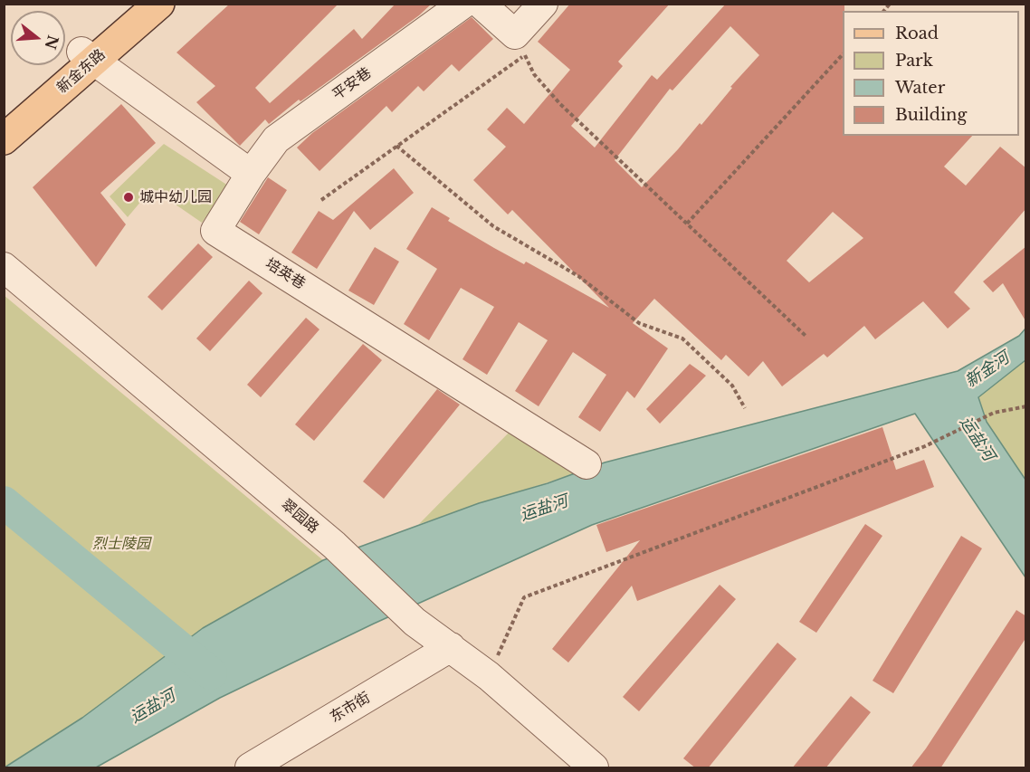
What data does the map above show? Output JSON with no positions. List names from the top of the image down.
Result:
{
  "streets": {
    "main road": ["新金东路"],
    "street": [
      "平安巷",
      "培英巷",
      "翠园路",
      "东市街"
    ]
  },
  "crossings": [
    ["平安巷", "培英巷"],
    ["翠园路", "东市街"]
  ],
  "water": ["新金河", "运盐河"],
  "parks": ["烈士陵园"],
  "places": ["城中幼儿园"],
  "legend": [
    "Road",
    "Park",
    "Water",
    "Building"
  ],
  "north": "right"
}
